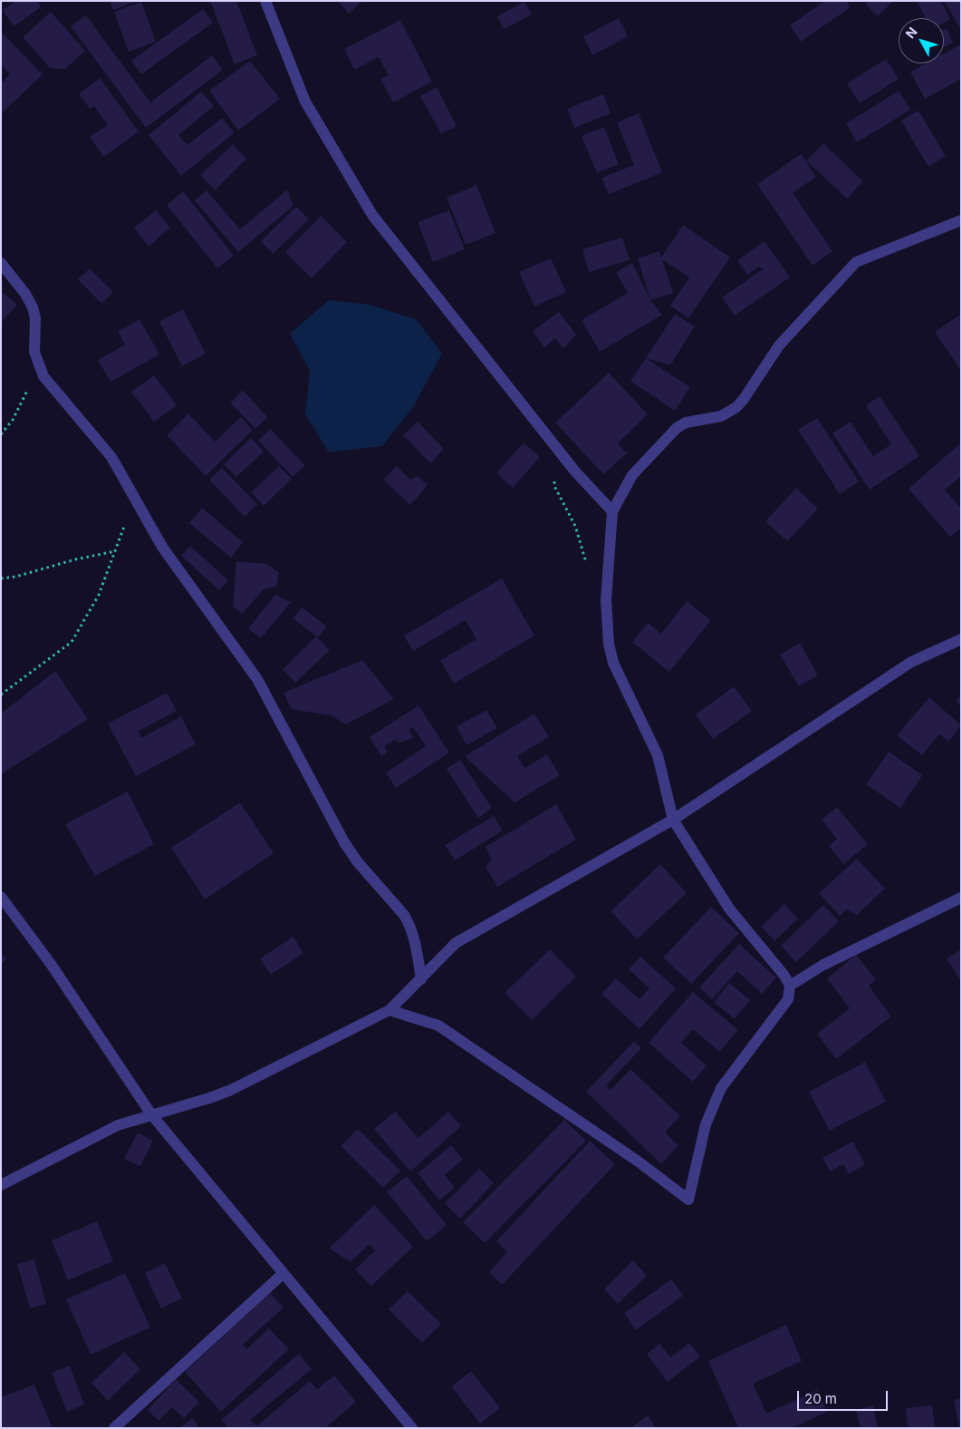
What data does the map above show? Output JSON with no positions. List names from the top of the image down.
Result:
{
  "scale_bar": "20 m",
  "north": "top left"
}
